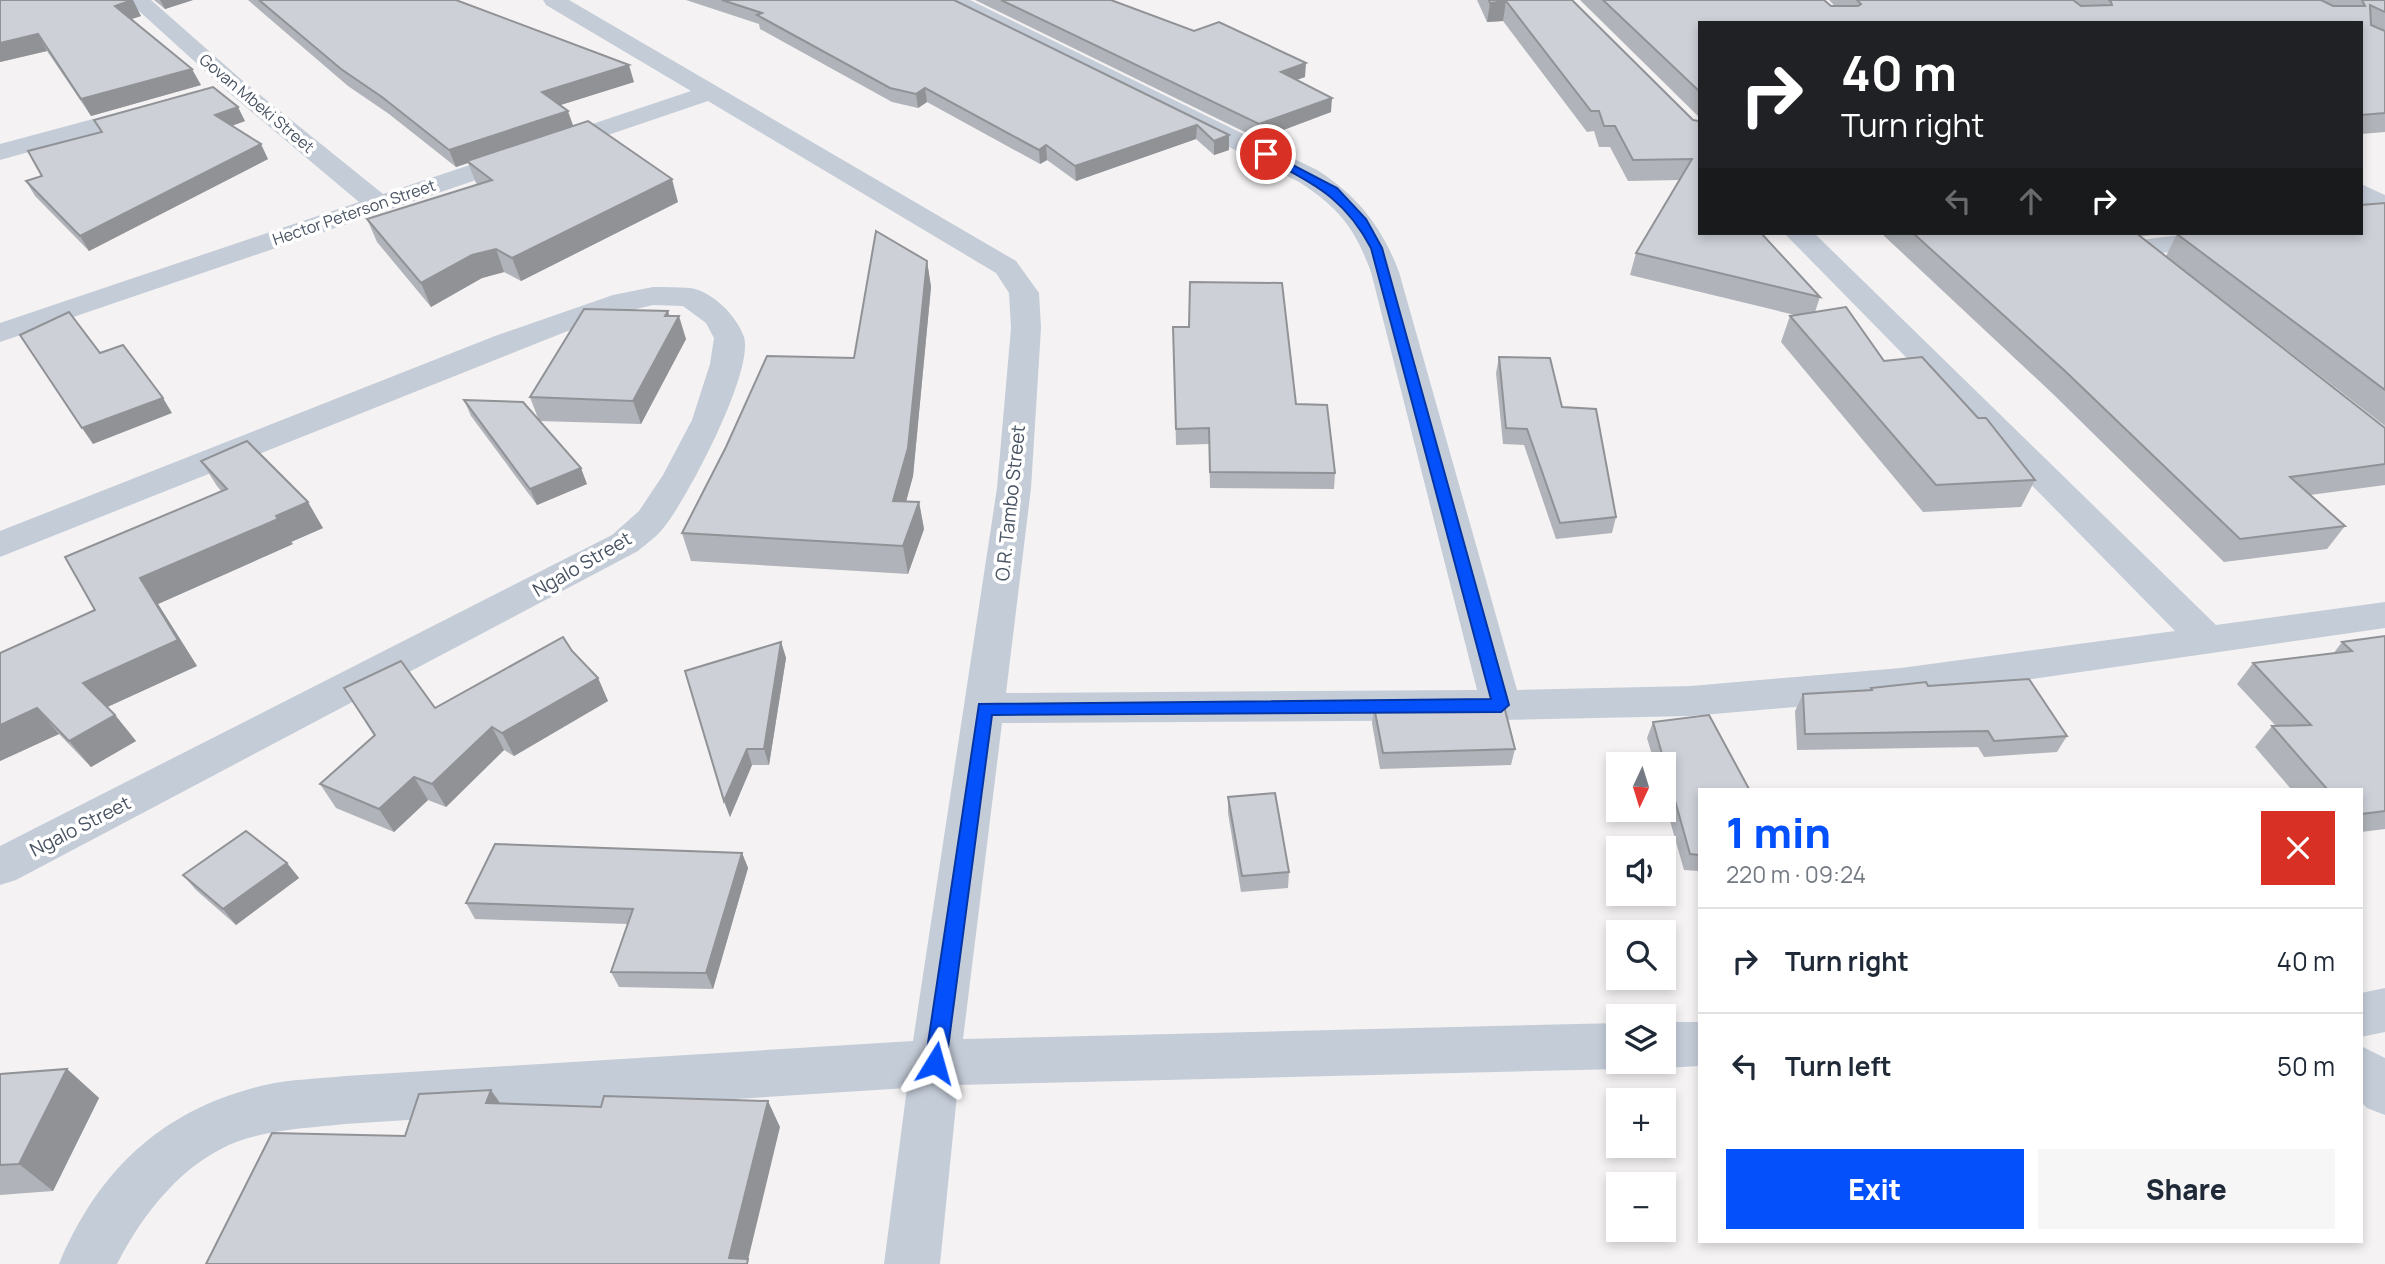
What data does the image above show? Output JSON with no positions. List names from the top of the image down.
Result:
{
  "streets": {
    "street": [
      "Govan Mbeki Street",
      "Hector Peterson Street",
      "O.R. Tambo Street",
      "Ngalo Street"
    ]
  },
  "crossings": [
    ["Govan Mbeki Street", "Hector Peterson Street"],
    ["Hector Peterson Street", "O.R. Tambo Street"]
  ],
  "north": "bottom",
  "page": {
    "turn": ["40 m", "Turn right"],
    "map_buttons": ["+", "−"],
    "heading": ["1 min", "220 m · 09:24"],
    "list": [
      {
        "name": "Turn right",
        "value": "40 m"
      },
      {
        "name": "Turn left",
        "value": "50 m"
      }
    ],
    "buttons": ["Exit", "Share"]
  }
}
